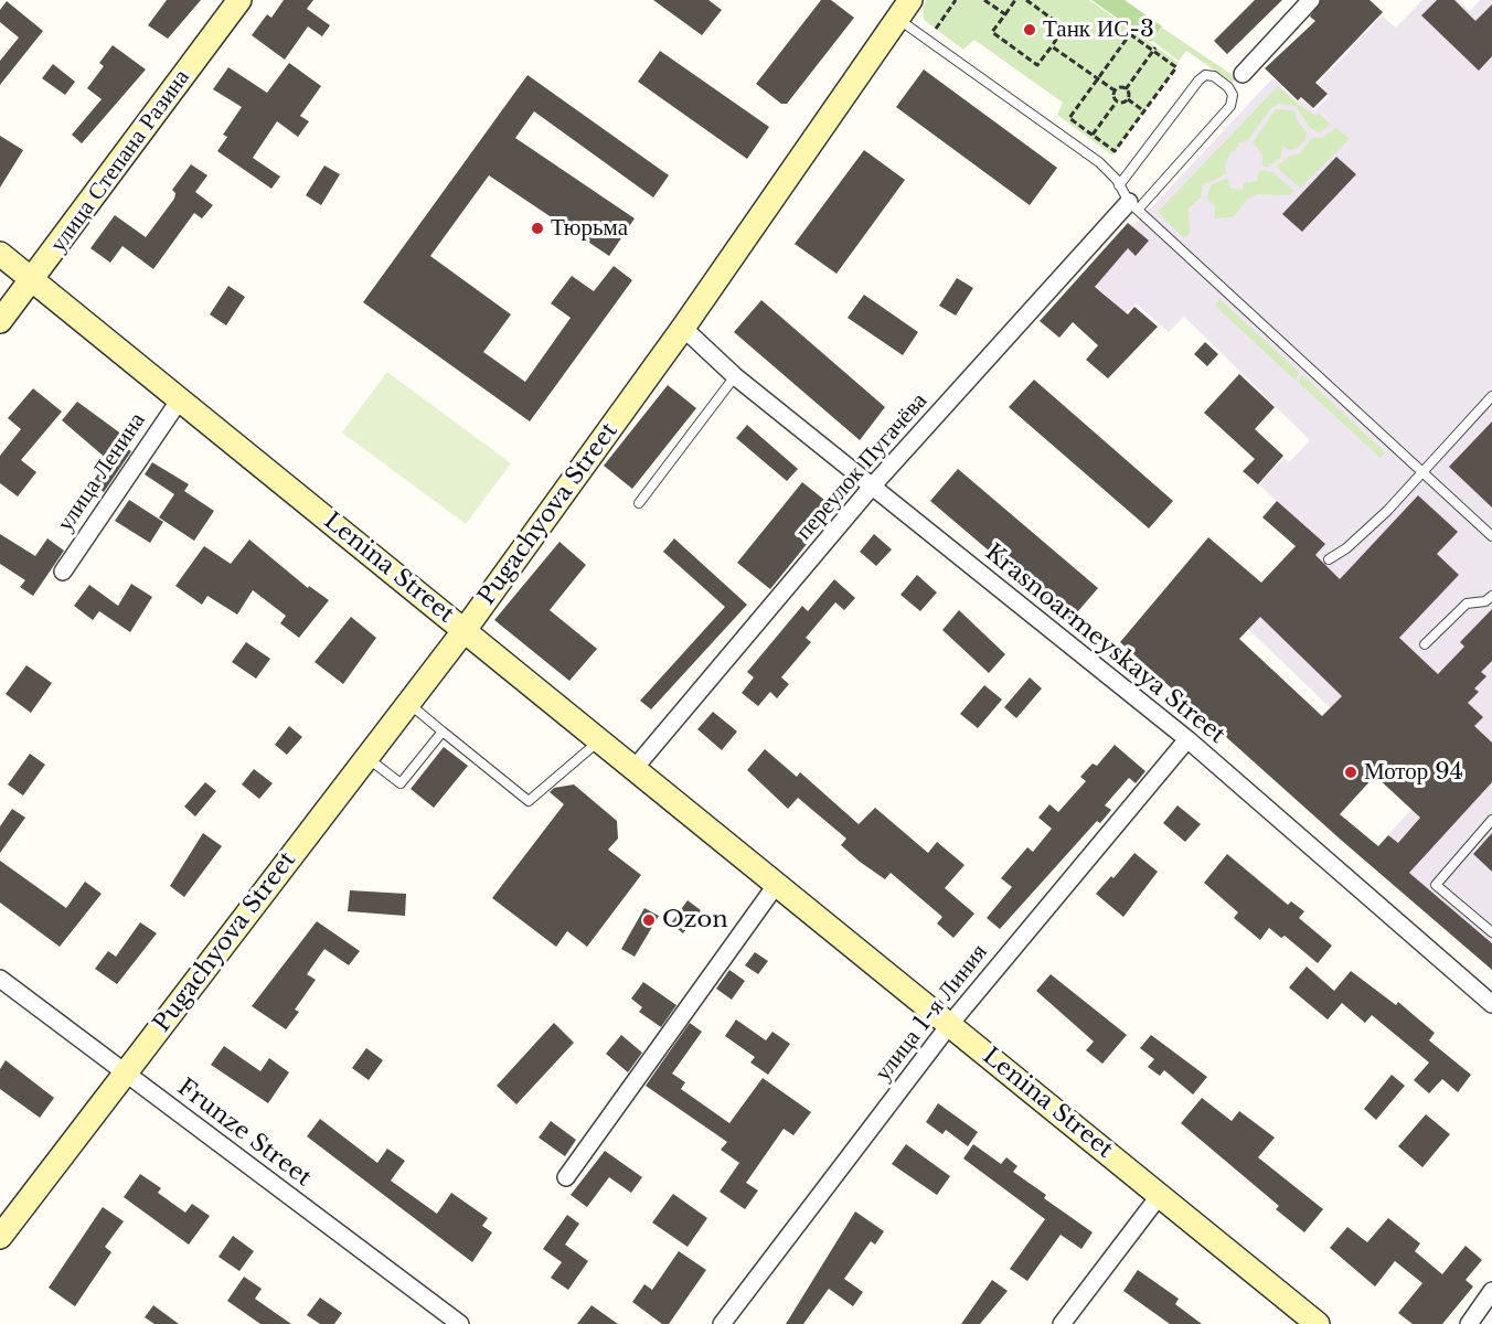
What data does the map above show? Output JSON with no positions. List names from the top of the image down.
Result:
{
  "streets": {
    "main road": ["улица Степана Разина", "Pugachyova Street", "Lenina Street"],
    "street": [
      "переулок Пугачёва",
      "улица Ленина",
      "Krasnoarmeyskaya Street",
      "улица 1-я Линия",
      "Frunze Street"
    ]
  },
  "crossings": [
    ["улица Степана Разина", "Lenina Street"],
    ["переулок Пугачёва", "Lenina Street"],
    ["переулок Пугачёва", "Krasnoarmeyskaya Street"],
    ["улица Ленина", "Lenina Street"],
    ["Pugachyova Street", "Lenina Street"],
    ["Pugachyova Street", "Krasnoarmeyskaya Street"],
    ["Pugachyova Street", "Frunze Street"],
    ["Lenina Street", "улица 1-я Линия"],
    ["Krasnoarmeyskaya Street", "улица 1-я Линия"]
  ],
  "places": [
    "Танк ИС-3",
    "Тюрьма",
    "Мотор 94",
    "Ozon"
  ]
}
